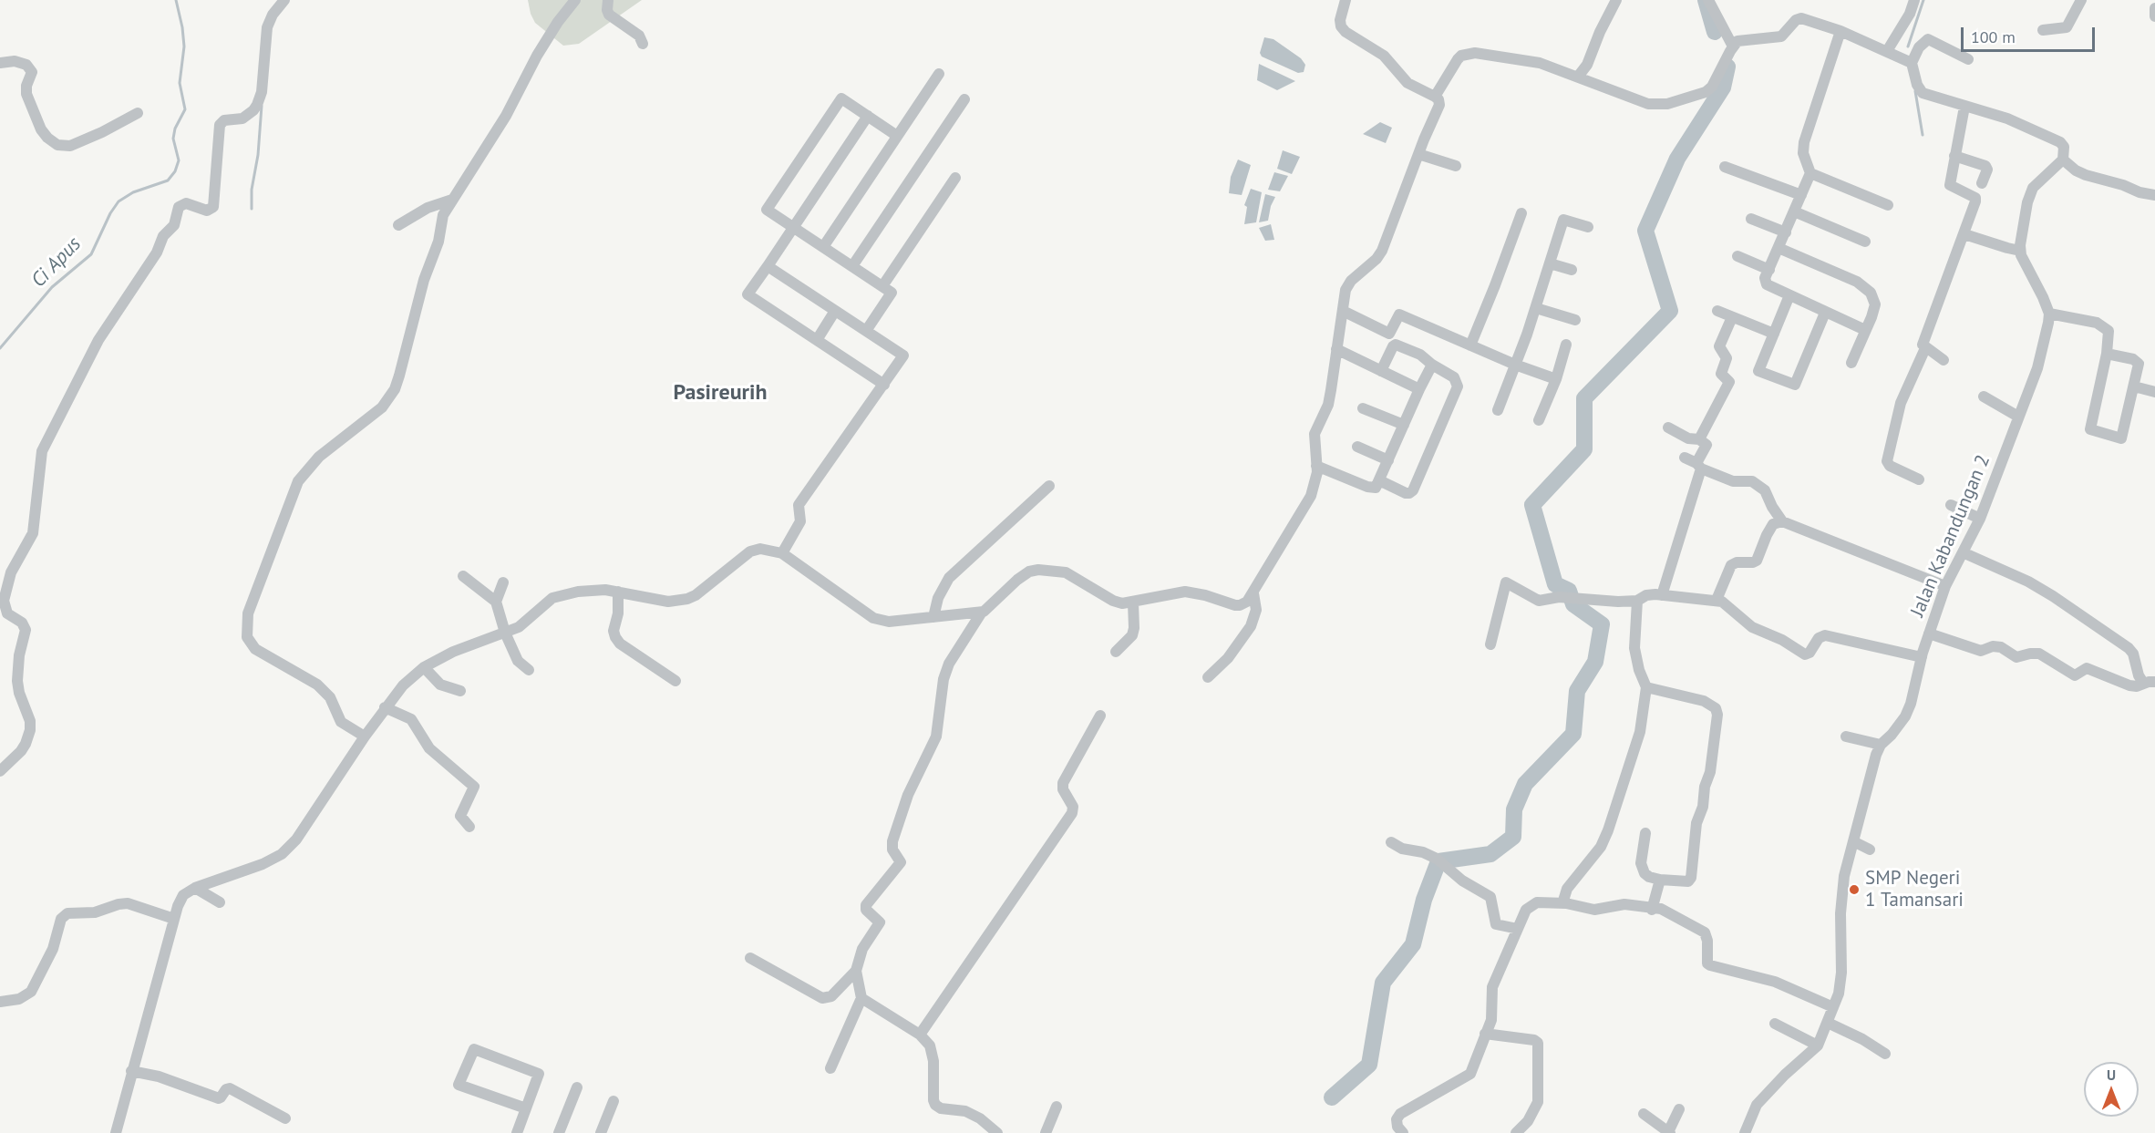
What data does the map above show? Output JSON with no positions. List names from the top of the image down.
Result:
{
  "streets": {
    "street": ["Jalan Kabandungan 2"]
  },
  "districts": ["Pasireurih"],
  "water": ["Ci Apus"],
  "places": ["SMP Negeri 1 Tamansari"],
  "scale_bar": "100 m",
  "north": "top"
}
